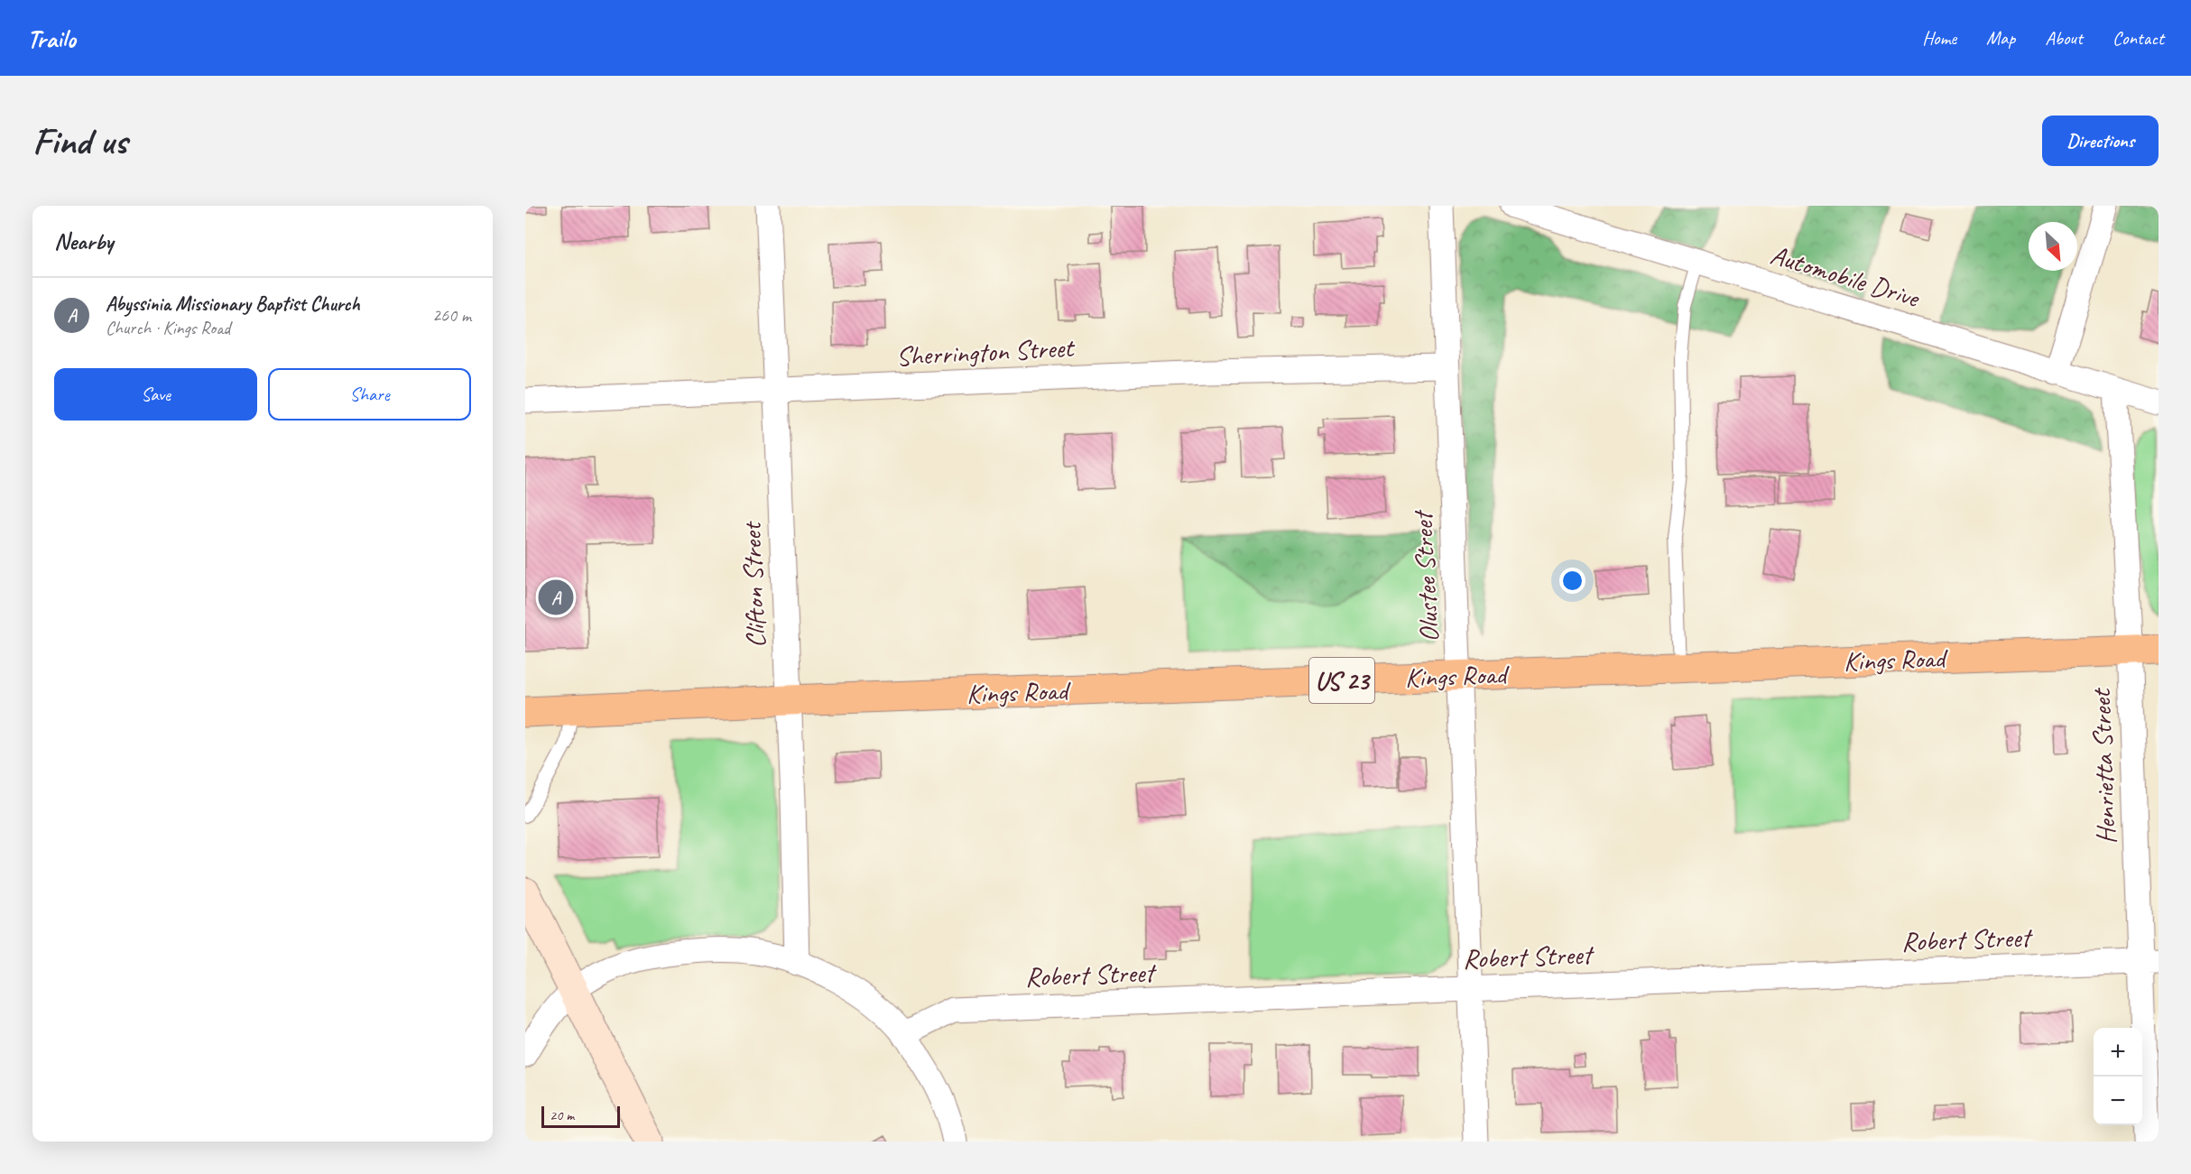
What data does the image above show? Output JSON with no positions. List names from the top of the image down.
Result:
{
  "streets": {
    "main road": ["Kings Road", "US 23"],
    "street": [
      "Automobile Drive",
      "Sherrington Street",
      "Olustee Street",
      "Clifton Street",
      "Henrietta Street",
      "Robert Street"
    ]
  },
  "crossings": [
    ["Automobile Drive", "Henrietta Street"],
    ["Sherrington Street", "Olustee Street"],
    ["Sherrington Street", "Clifton Street"],
    ["Olustee Street", "Kings Road"],
    ["Olustee Street", "Robert Street"],
    ["Clifton Street", "Kings Road"],
    ["Kings Road", "Henrietta Street"],
    ["Henrietta Street", "Robert Street"]
  ],
  "scale_bar": "20 m",
  "north": "bottom right",
  "page": {
    "header": "Trailo",
    "nav": [
      "Home",
      "Map",
      "About",
      "Contact"
    ],
    "buttons": [
      "Directions",
      ["Save", "Share"]
    ],
    "title": "Find us",
    "heading": "Nearby",
    "list": [
      {
        "mark": "A",
        "name": "Abyssinia Missionary Baptist Church",
        "note": "Church · Kings Road",
        "value": "260 m"
      }
    ],
    "pins": "A",
    "map_buttons": ["+", "−"],
    "scale": "20 m"
  }
}
